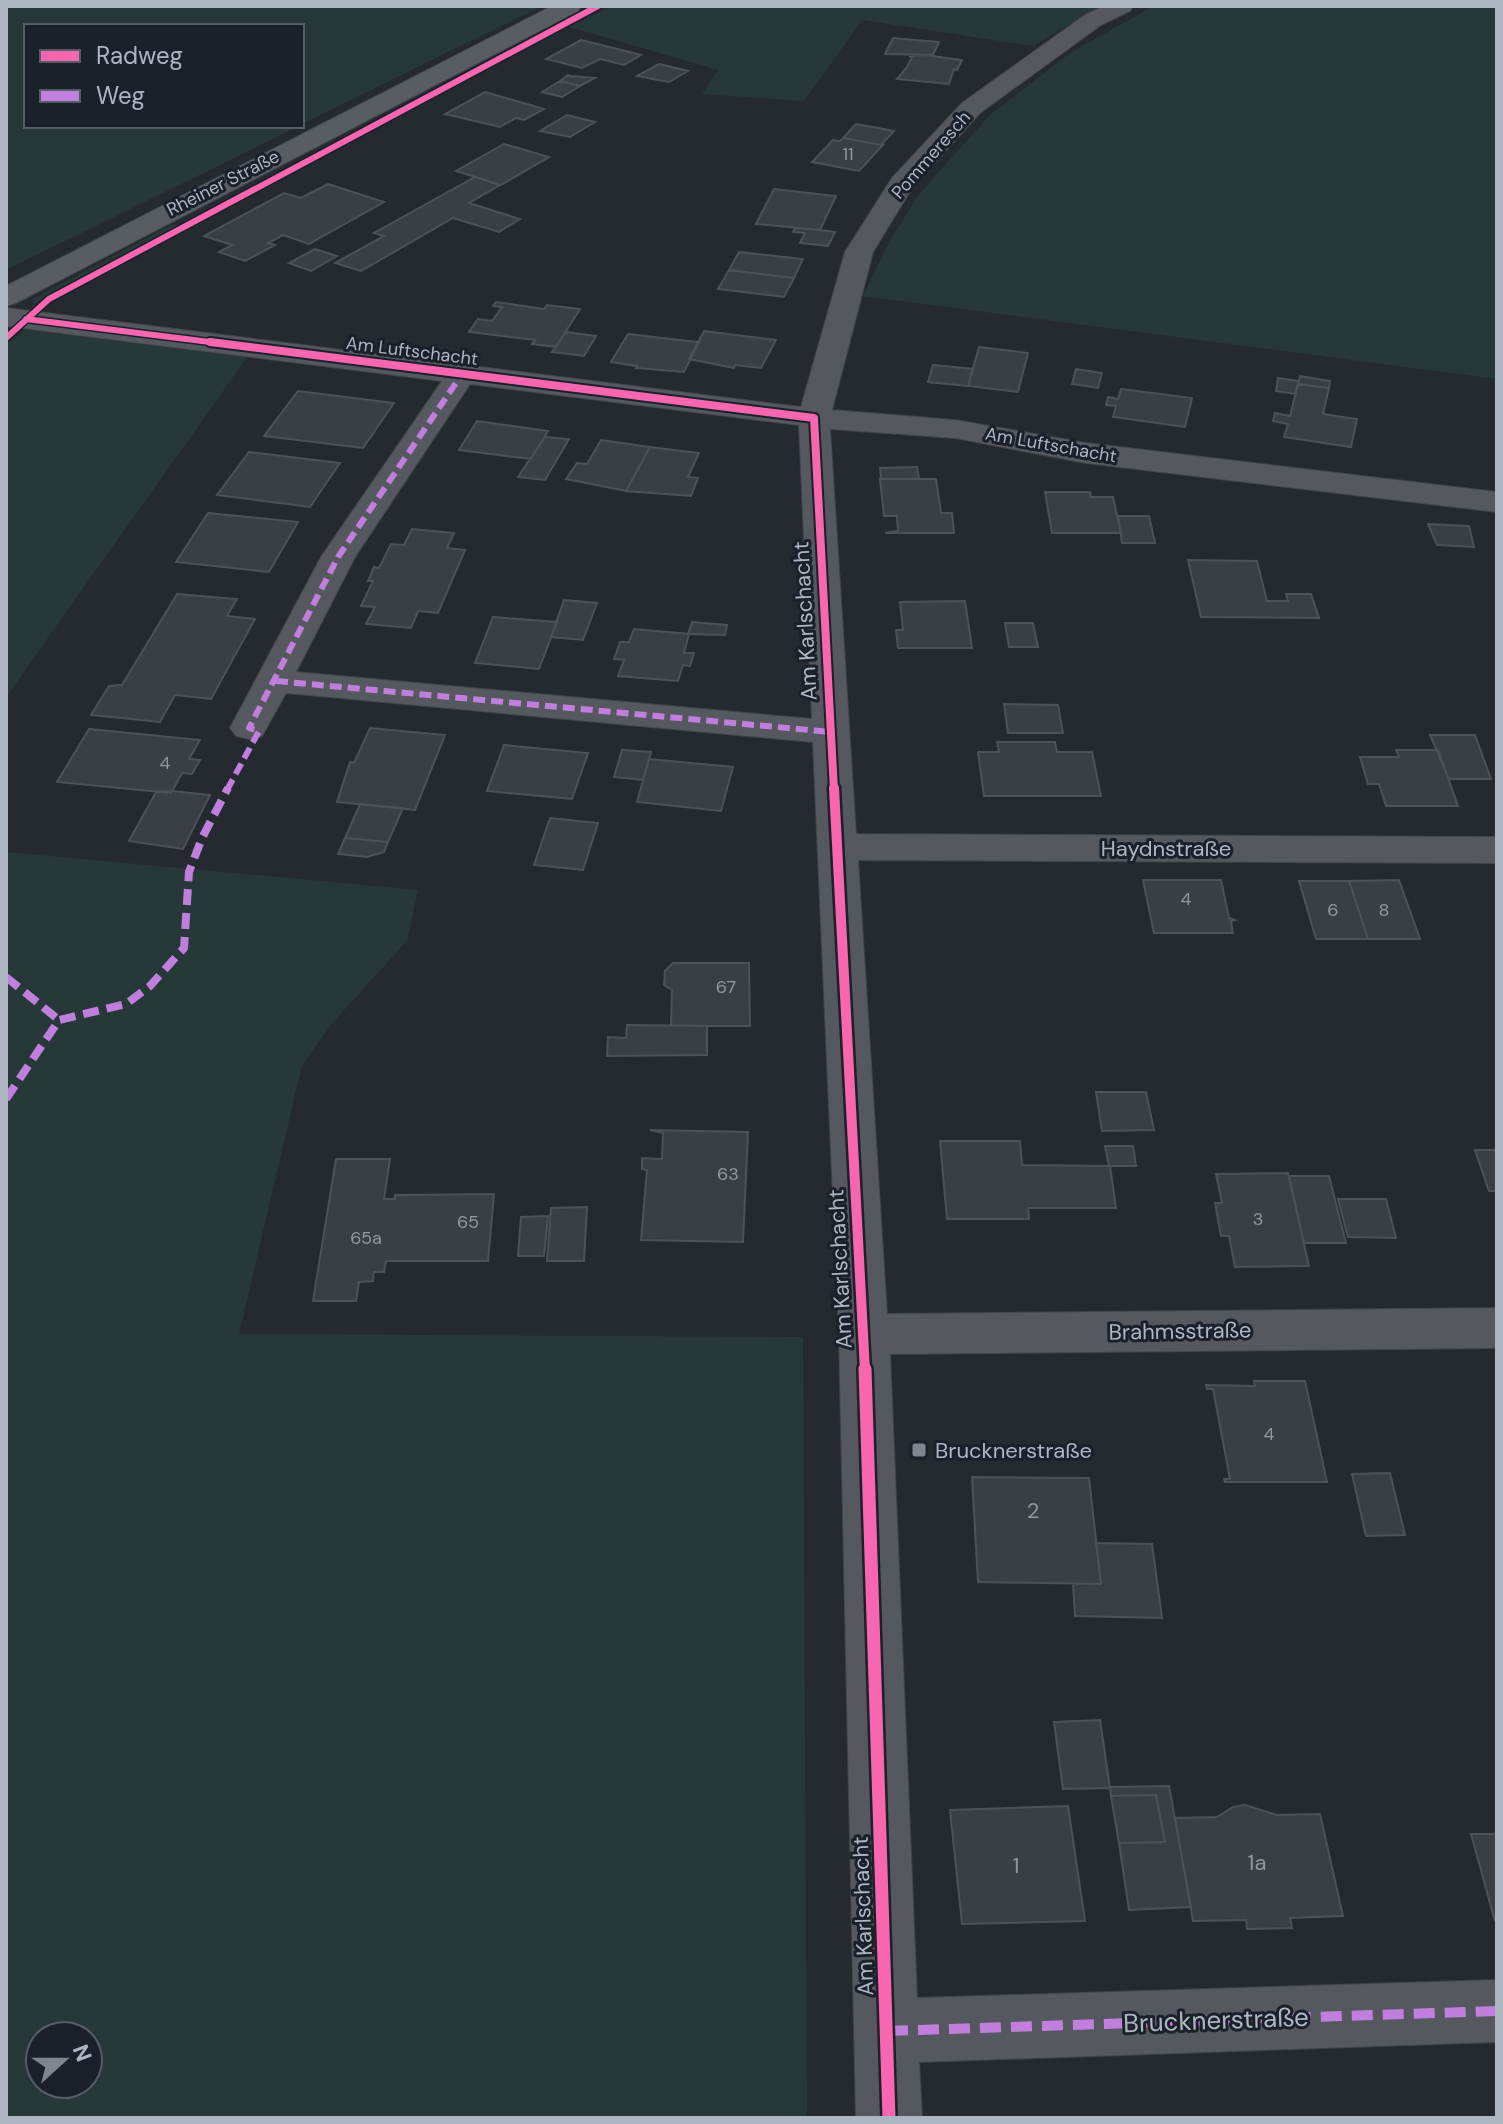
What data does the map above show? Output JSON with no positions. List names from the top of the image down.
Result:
{
  "streets": {
    "main road": ["Rheiner Straße"],
    "street": [
      "Pommeresch",
      "Am Luftschacht",
      "Am Karlschacht",
      "Haydnstraße",
      "Brahmsstraße",
      "Brucknerstraße"
    ]
  },
  "crossings": [
    ["Pommeresch", "Am Luftschacht"],
    ["Pommeresch", "Am Karlschacht"],
    ["Am Luftschacht", "Am Karlschacht"],
    ["Am Karlschacht", "Haydnstraße"],
    ["Am Karlschacht", "Brahmsstraße"],
    ["Am Karlschacht", "Brucknerstraße"]
  ],
  "places": {
    "transit": ["Brucknerstraße"]
  },
  "house_numbers": [
    "11",
    "4",
    "4",
    "6",
    "8",
    "67",
    "63",
    "3",
    "65",
    "65a",
    "4",
    "2",
    "1a",
    "1"
  ],
  "legend": ["Radweg", "Weg"],
  "north": "right"
}
